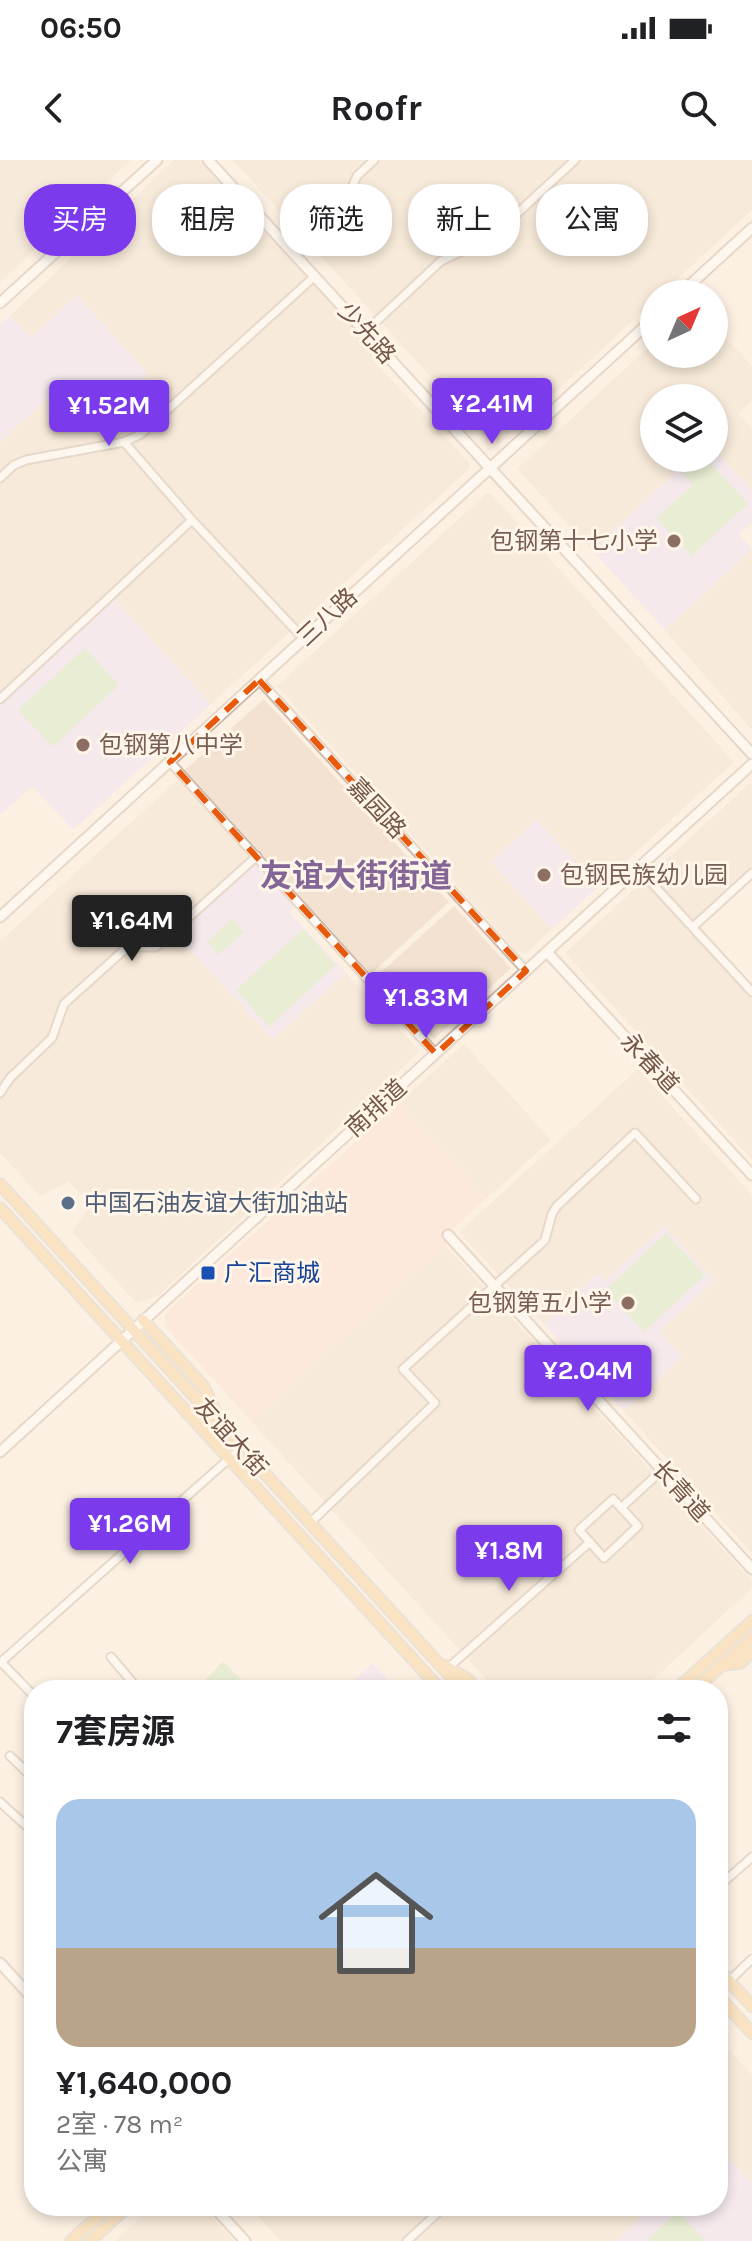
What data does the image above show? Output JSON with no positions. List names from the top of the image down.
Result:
{
  "streets": {
    "main road": ["友谊大街"],
    "street": [
      "少先路",
      "三八路",
      "嘉园路",
      "永春道",
      "南排道",
      "长青道"
    ]
  },
  "crossings": [
    ["少先路", "三八路"],
    ["三八路", "嘉园路"],
    ["嘉园路", "南排道"],
    ["永春道", "南排道"],
    ["南排道", "友谊大街"]
  ],
  "districts": ["友谊大街街道"],
  "places": {
    "other": [
      "包钢第十七小学",
      "包钢第八中学",
      "包钢民族幼儿园",
      "中国石油友谊大街加油站",
      "包钢第五小学"
    ],
    "transit": ["广汇商城"]
  },
  "north": "top right",
  "page": {
    "status": "06:50",
    "header": "Roofr",
    "chip": [
      "买房",
      "租房",
      "筛选",
      "新上",
      "公寓"
    ],
    "price": [
      "¥2.41M",
      "¥1.52M",
      "¥1.64M",
      "¥1.83M",
      "¥2.04M",
      "¥1.26M",
      "¥1.8M"
    ],
    "heading": "7套房源",
    "list": [
      {
        "name": "¥1,640,000",
        "note": "2室 · 78 m² · 公寓"
      }
    ]
  }
}
